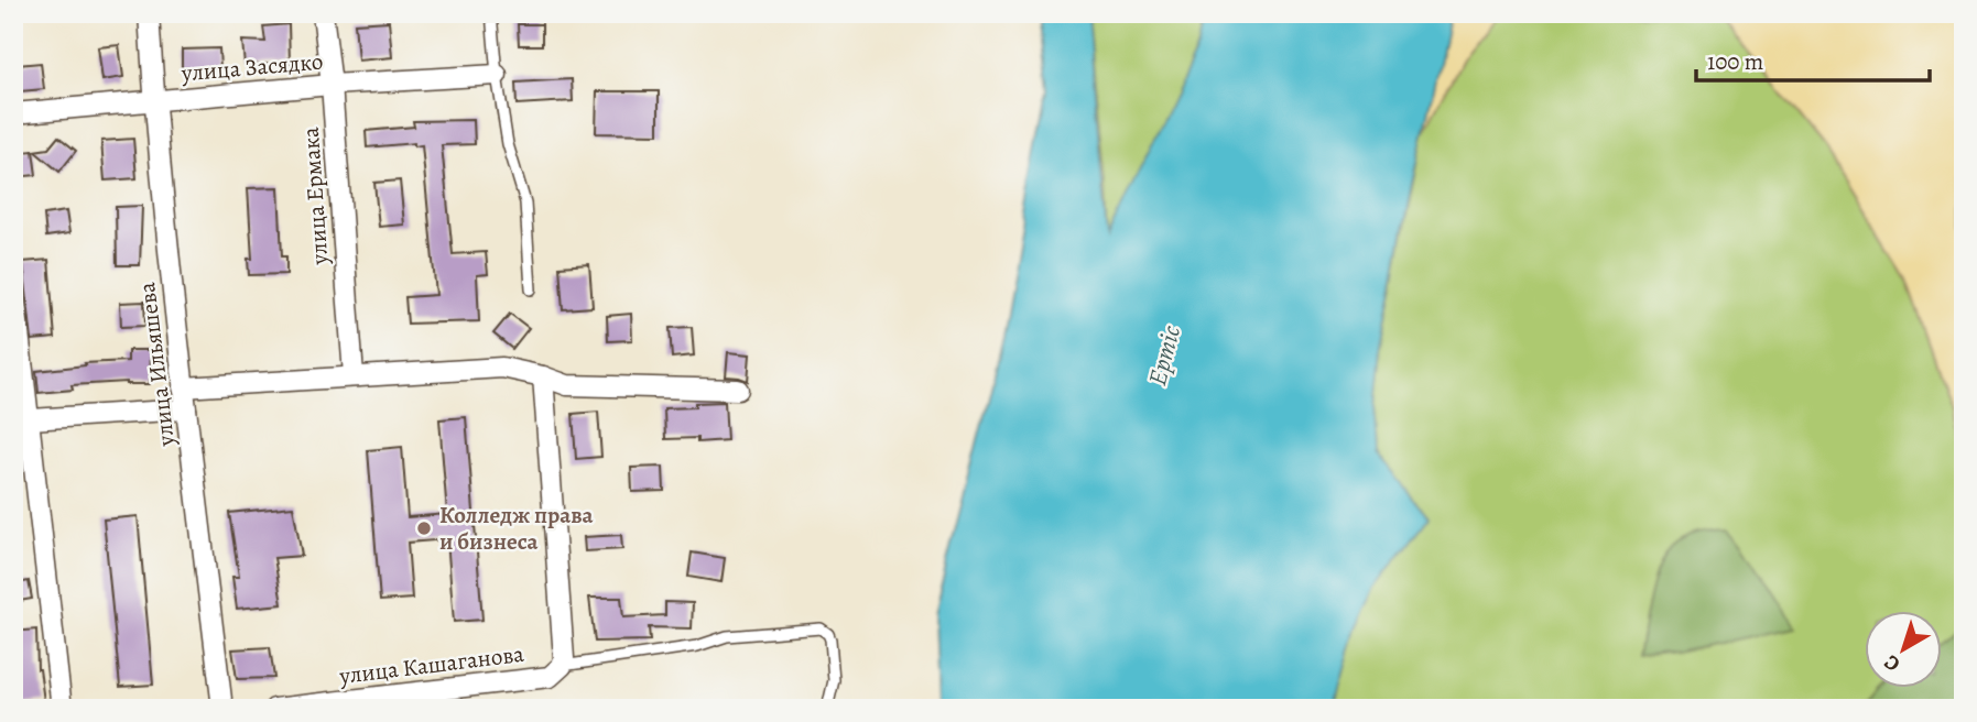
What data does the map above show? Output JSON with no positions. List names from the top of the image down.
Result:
{
  "streets": {
    "street": [
      "улица Засядко",
      "улица Ермака",
      "улица Ильяшева",
      "улица Кашаганова"
    ]
  },
  "crossings": [
    ["улица Засядко", "улица Ермака"],
    ["улица Засядко", "улица Ильяшева"]
  ],
  "water": ["Ертіс"],
  "places": ["Колледж права и бизнеса"],
  "scale_bar": "100 m",
  "north": "bottom left"
}
